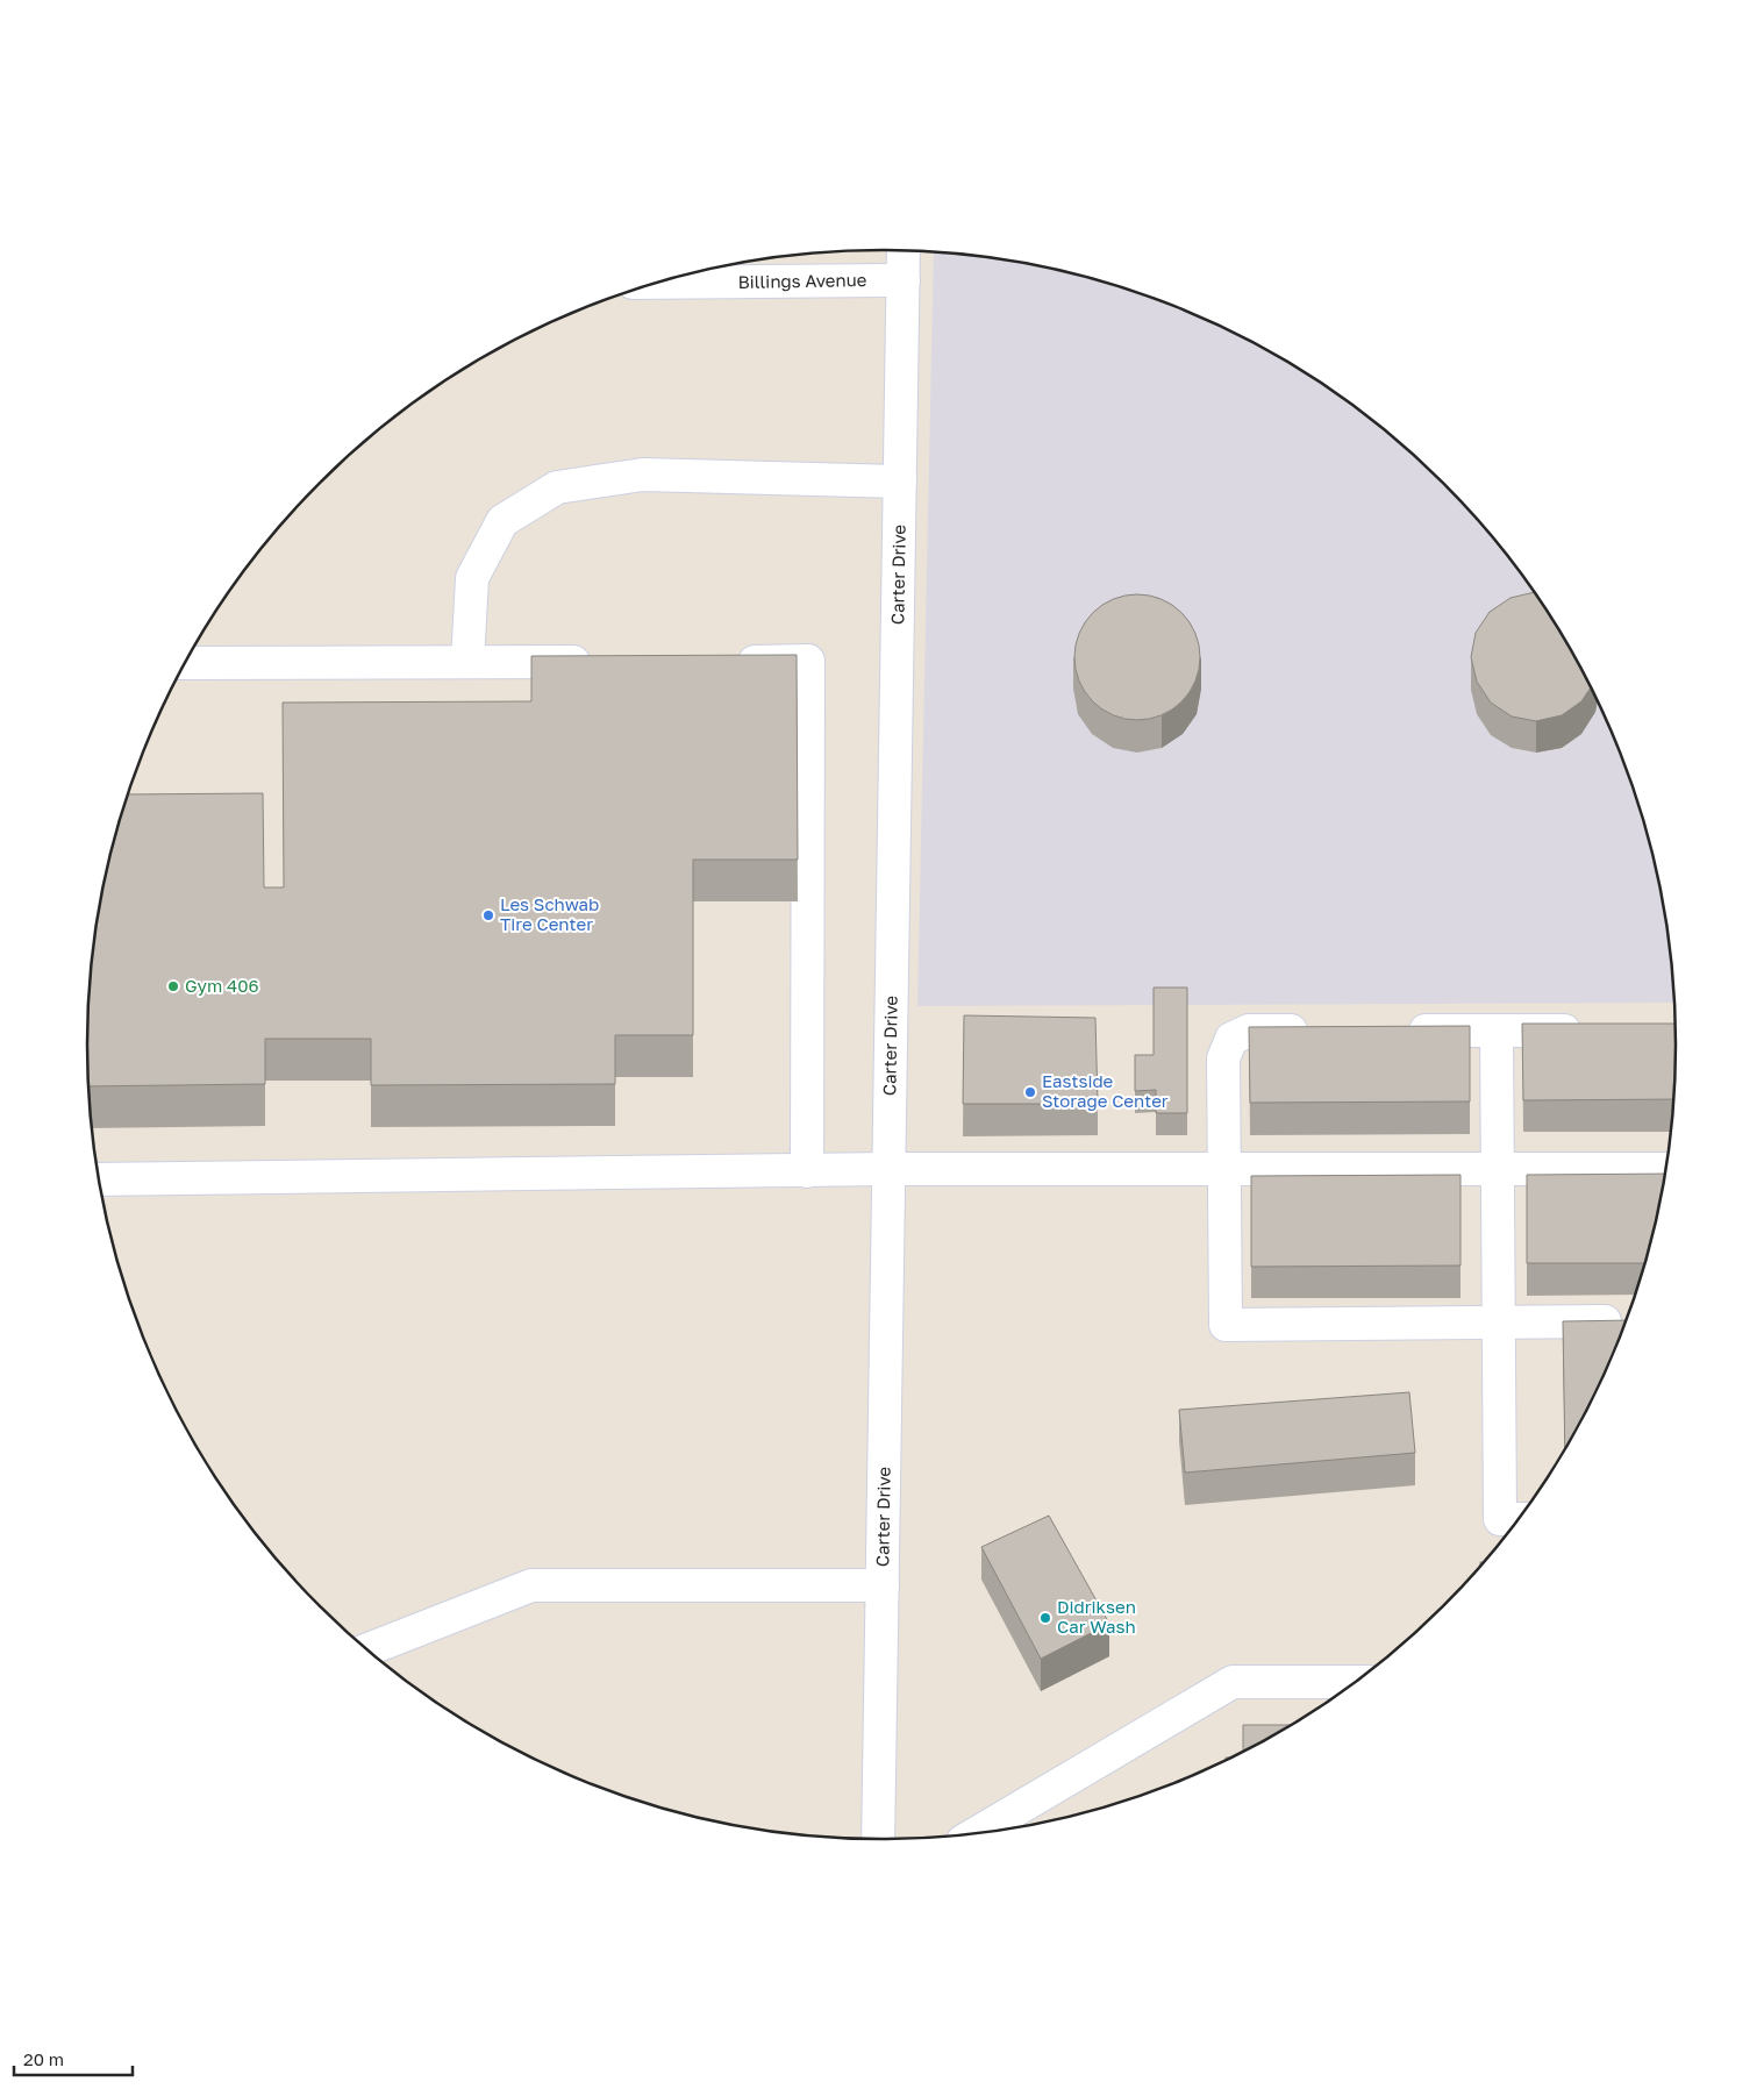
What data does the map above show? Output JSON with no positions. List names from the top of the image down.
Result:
{
  "streets": {
    "street": ["Billings Avenue", "Carter Drive"]
  },
  "crossings": [
    ["Billings Avenue", "Carter Drive"]
  ],
  "places": [
    "Les Schwab Tire Center",
    "Gym 406",
    "Eastside Storage Center",
    "Didriksen Car Wash"
  ],
  "scale_bar": "20 m"
}
